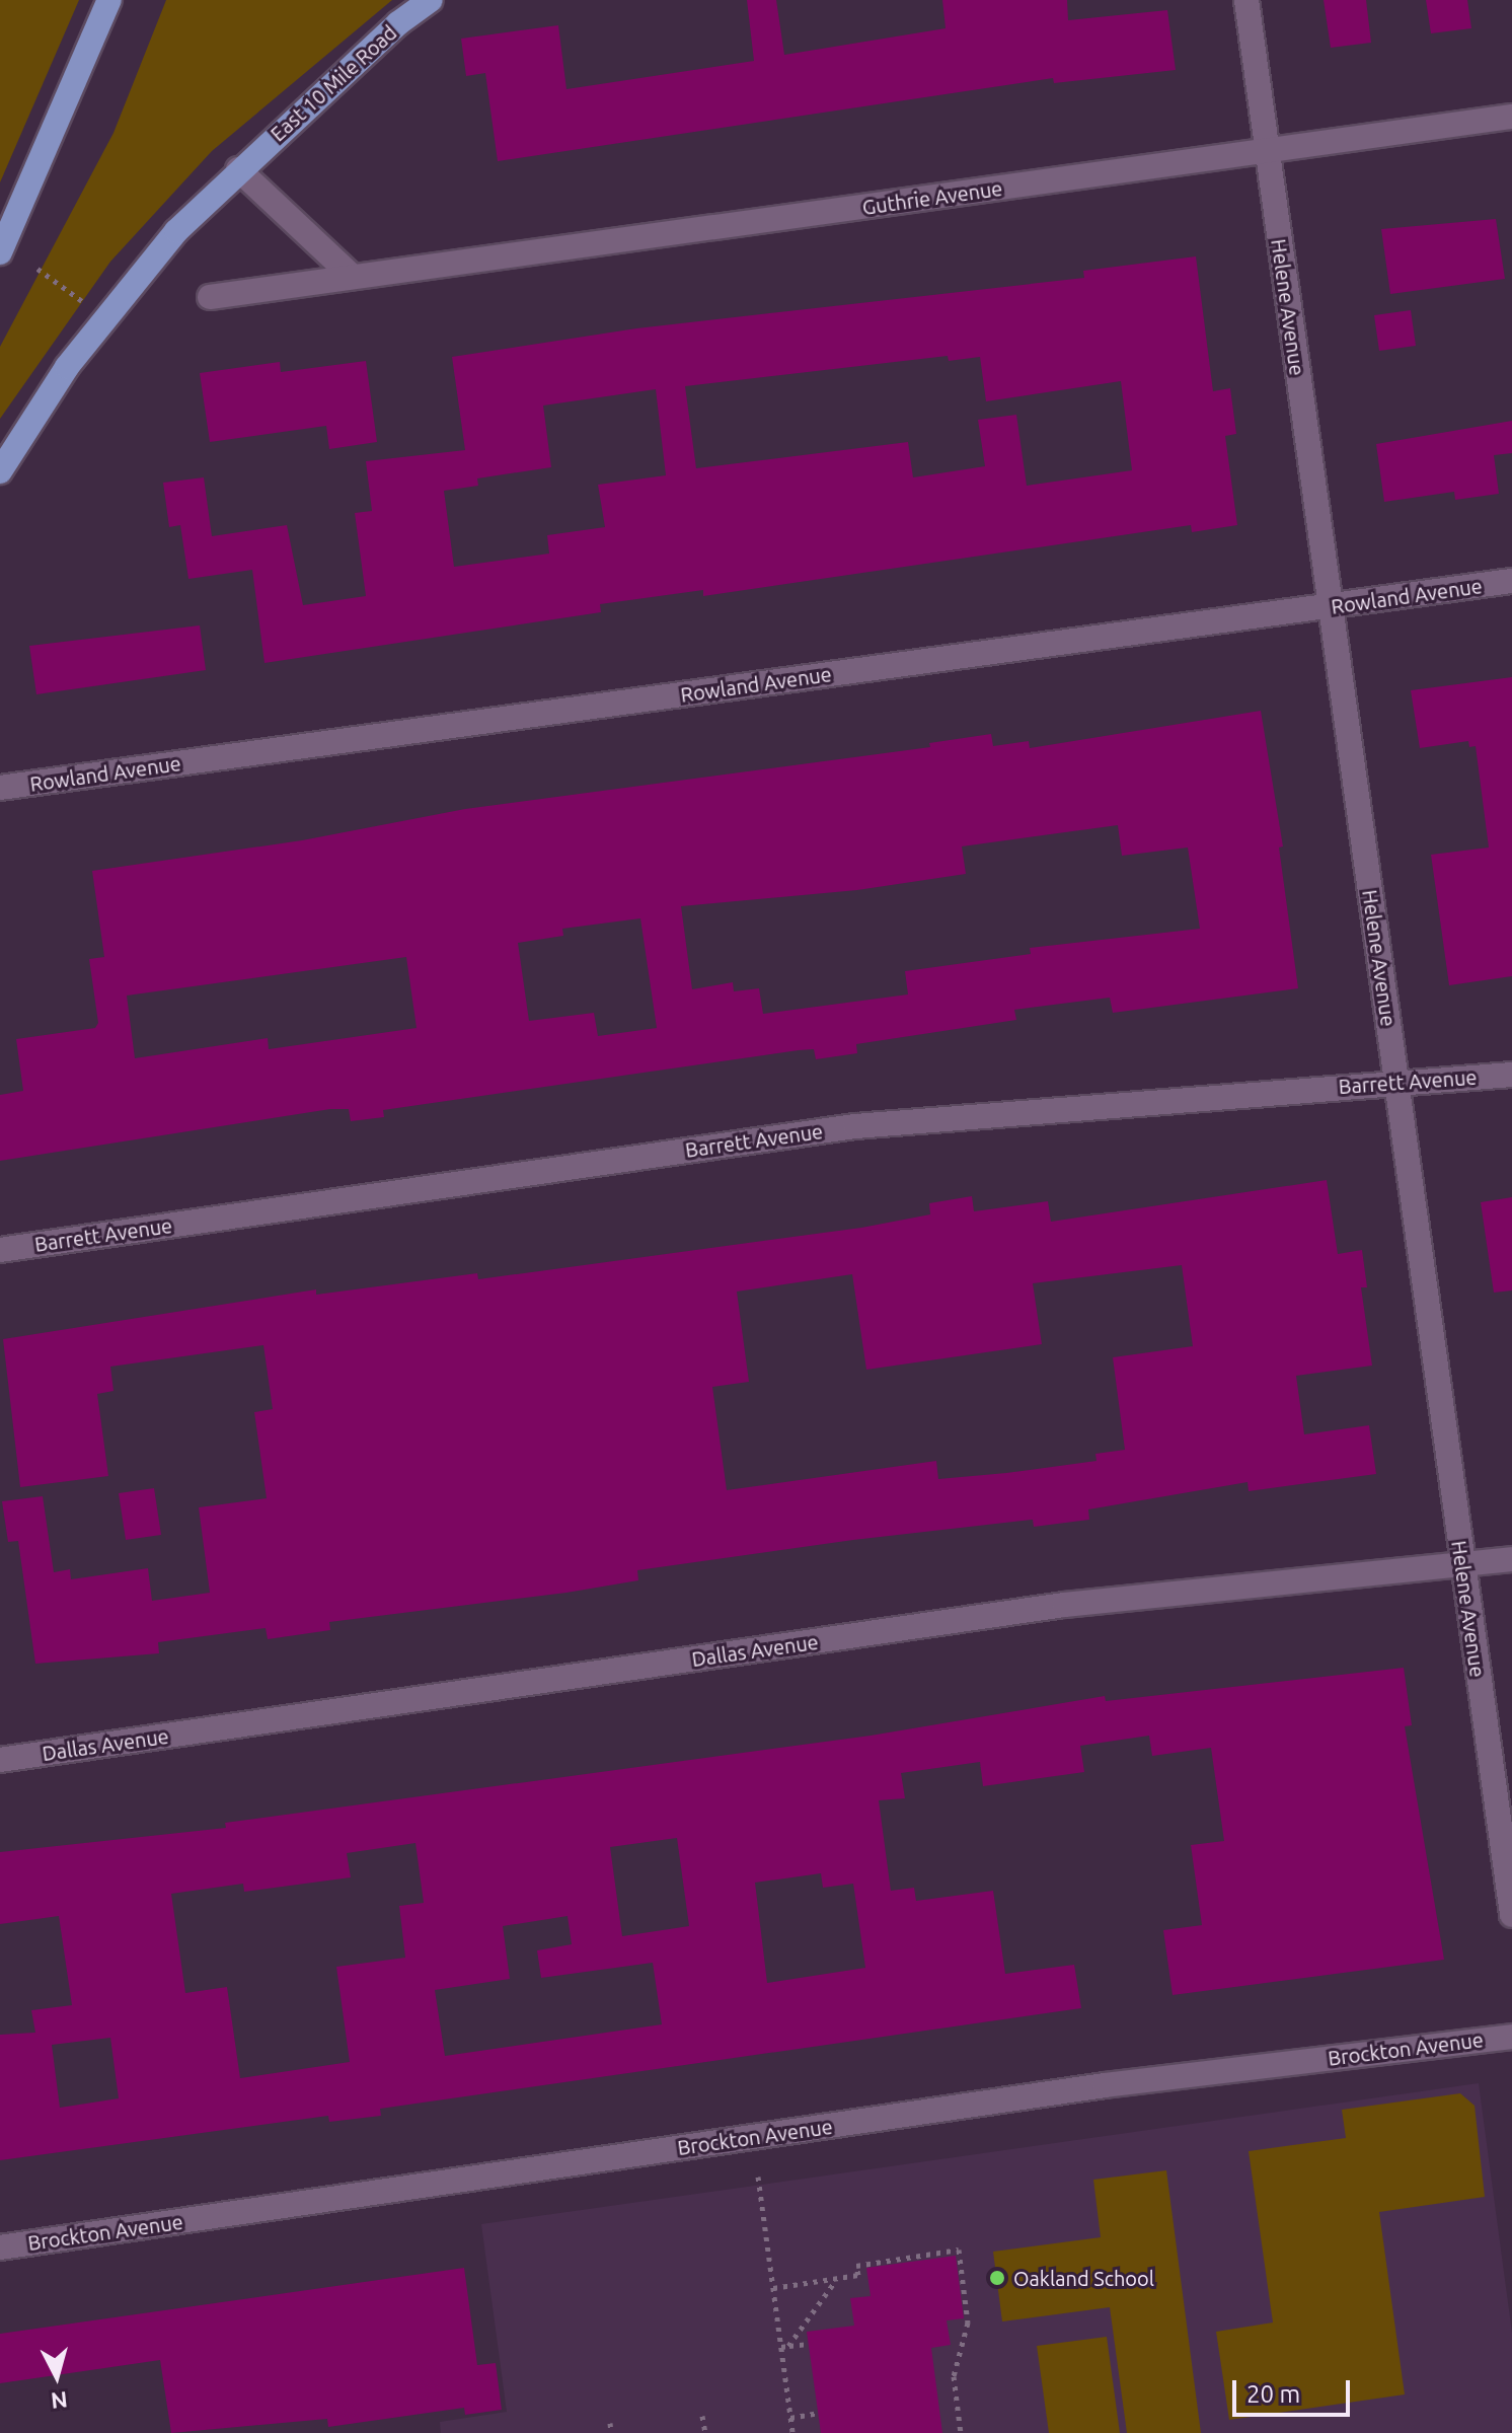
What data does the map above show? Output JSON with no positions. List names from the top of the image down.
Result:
{
  "streets": {
    "main road": ["East 10 Mile Road"],
    "street": [
      "Guthrie Avenue",
      "Helene Avenue",
      "Rowland Avenue",
      "Barrett Avenue",
      "Dallas Avenue",
      "Brockton Avenue"
    ]
  },
  "crossings": [
    ["Guthrie Avenue", "Helene Avenue"],
    ["Helene Avenue", "Rowland Avenue"],
    ["Helene Avenue", "Barrett Avenue"],
    ["Helene Avenue", "Dallas Avenue"]
  ],
  "places": ["Oakland School"],
  "scale_bar": "20 m",
  "north": "bottom"
}
